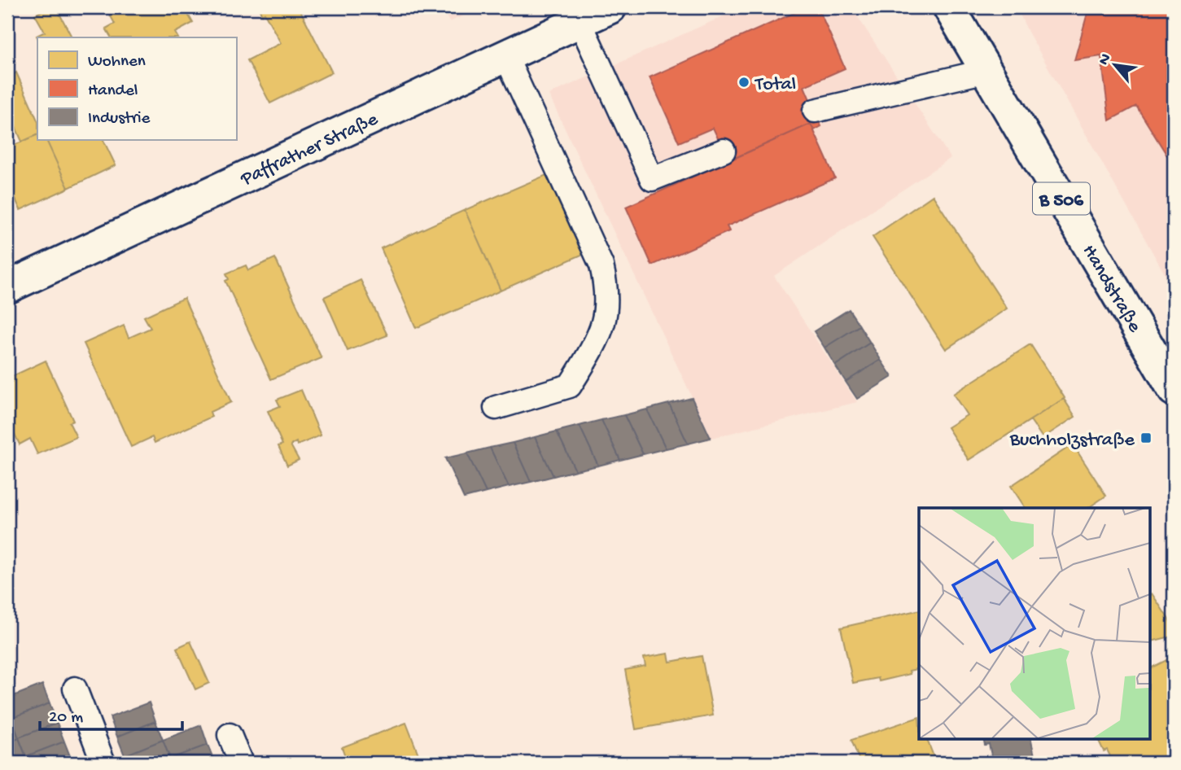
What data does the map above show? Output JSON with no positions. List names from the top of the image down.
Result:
{
  "streets": {
    "main road": ["Paffrather Straße", "B 506", "Handstraße"]
  },
  "places": {
    "other": ["Total"],
    "transit": ["Buchholzstraße"]
  },
  "legend": ["Wohnen", "Handel", "Industrie"],
  "scale_bar": "20 m",
  "north": "top left"
}
